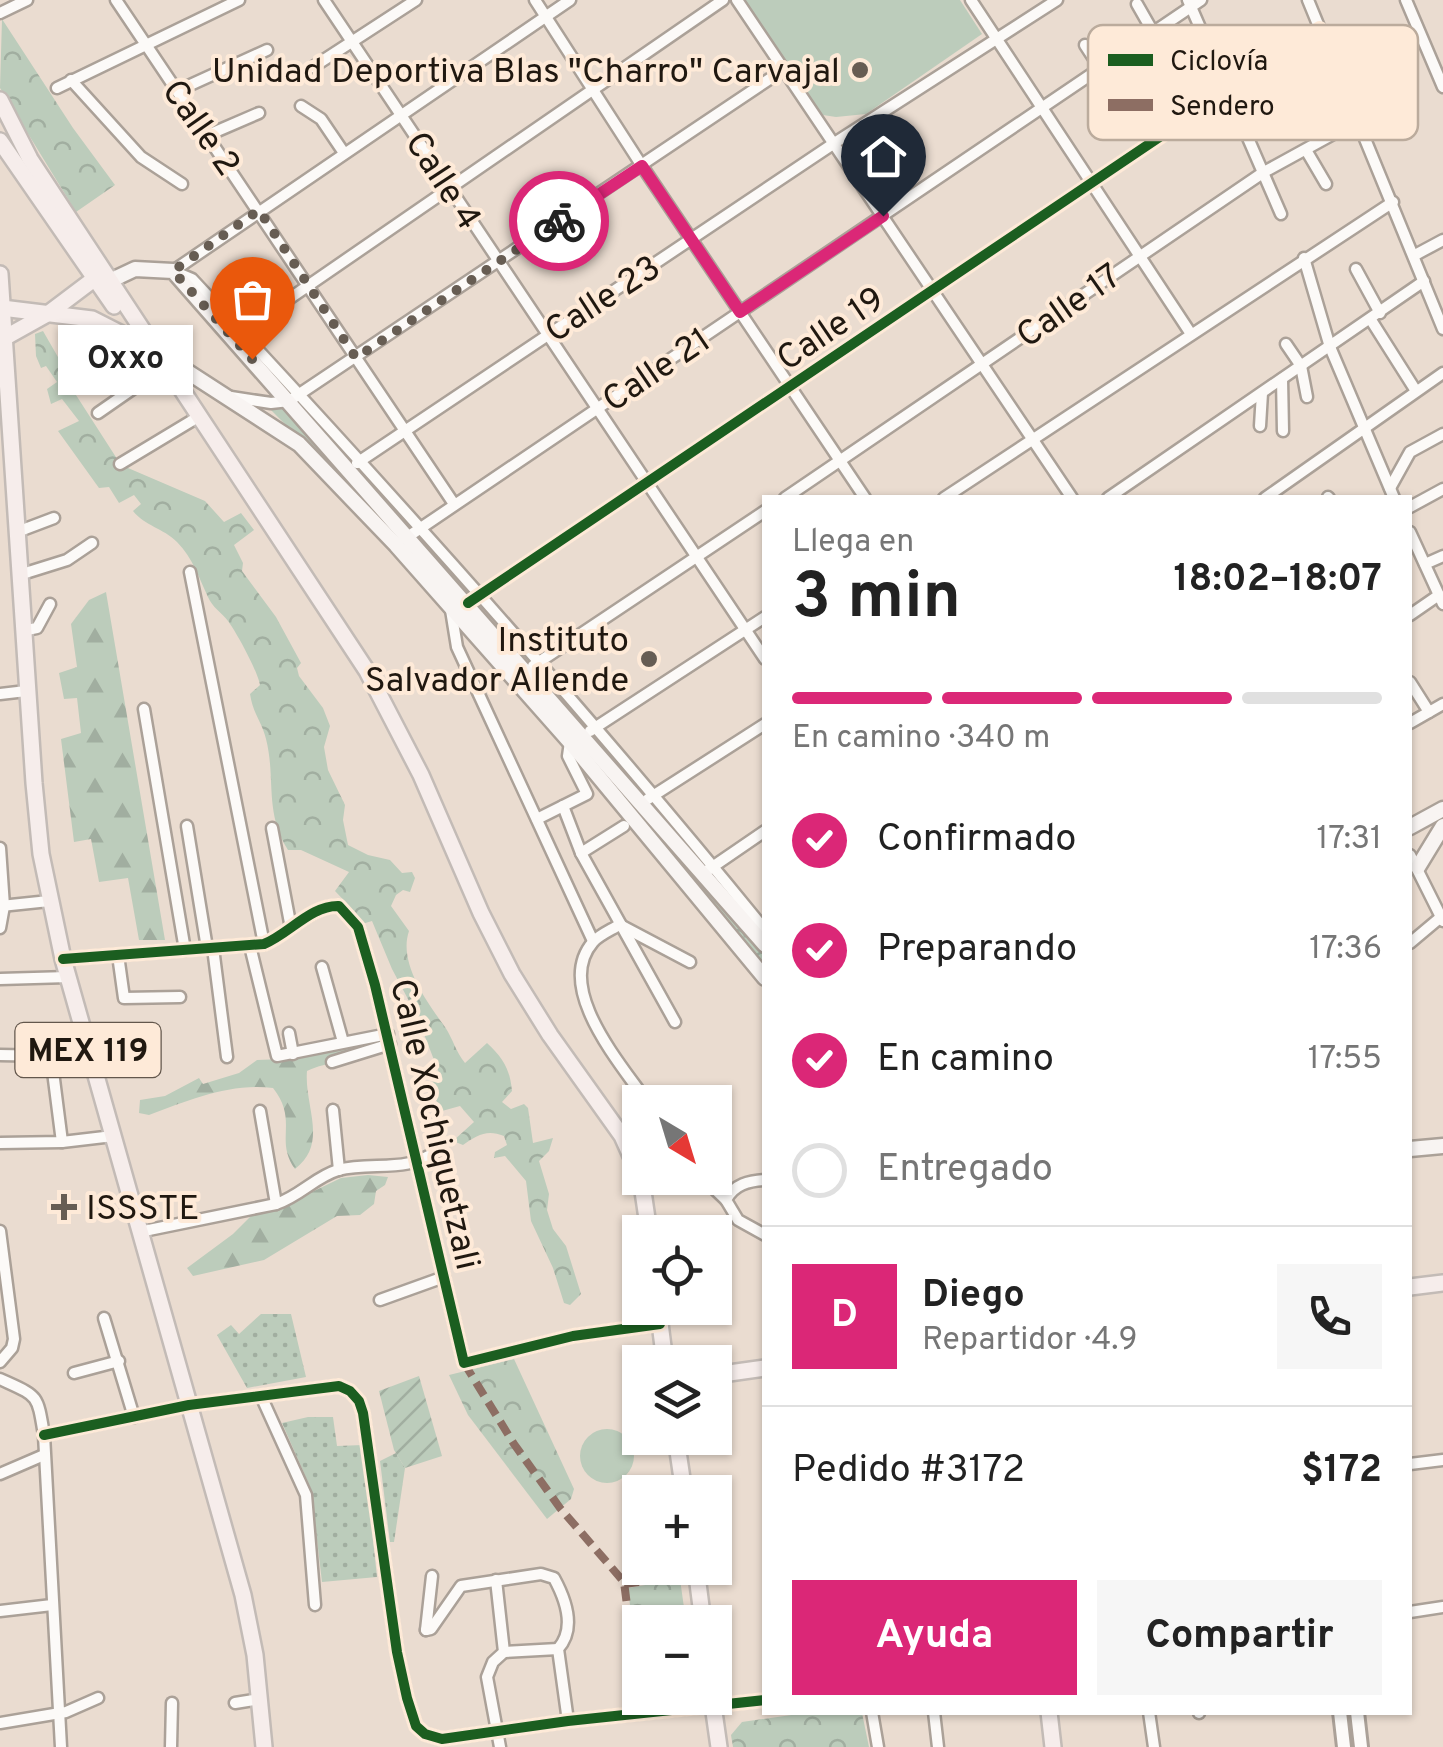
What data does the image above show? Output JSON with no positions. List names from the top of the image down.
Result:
{
  "streets": {
    "main road": ["MEX 119"],
    "street": [
      "Calle 2",
      "Calle 4",
      "Calle 23",
      "Calle 17",
      "Calle 19",
      "Calle 21",
      "Calle Xochiquetzali"
    ]
  },
  "crossings": [
    ["Calle 2", "Calle 23"],
    ["Calle 2", "Calle 21"],
    ["Calle 4", "Calle 23"],
    ["Calle 4", "Calle 19"],
    ["Calle 4", "Calle 21"]
  ],
  "places": {
    "other": ["Unidad Deportiva Blas \"Charro\" Carvajal", "Oxxo", "Instituto Salvador Allende"],
    "health": ["ISSSTE"]
  },
  "legend": ["Ciclovía", "Sendero"],
  "north": "bottom right",
  "page": {
    "bubble": "Oxxo",
    "heading": ["3 min", "Llega en", "18:02–18:07"],
    "panel": [
      "Diego",
      "Repartidor · 4.9",
      "Pedido #3172",
      "$172"
    ],
    "bar": "En camino · 340 m",
    "list": [
      ["Confirmado", "17:31"],
      ["Preparando", "17:36"],
      ["En camino", "17:55"],
      "Entregado"
    ],
    "map_buttons": ["+", "−"],
    "round": "D",
    "buttons": ["Ayuda", "Compartir"]
  }
}
